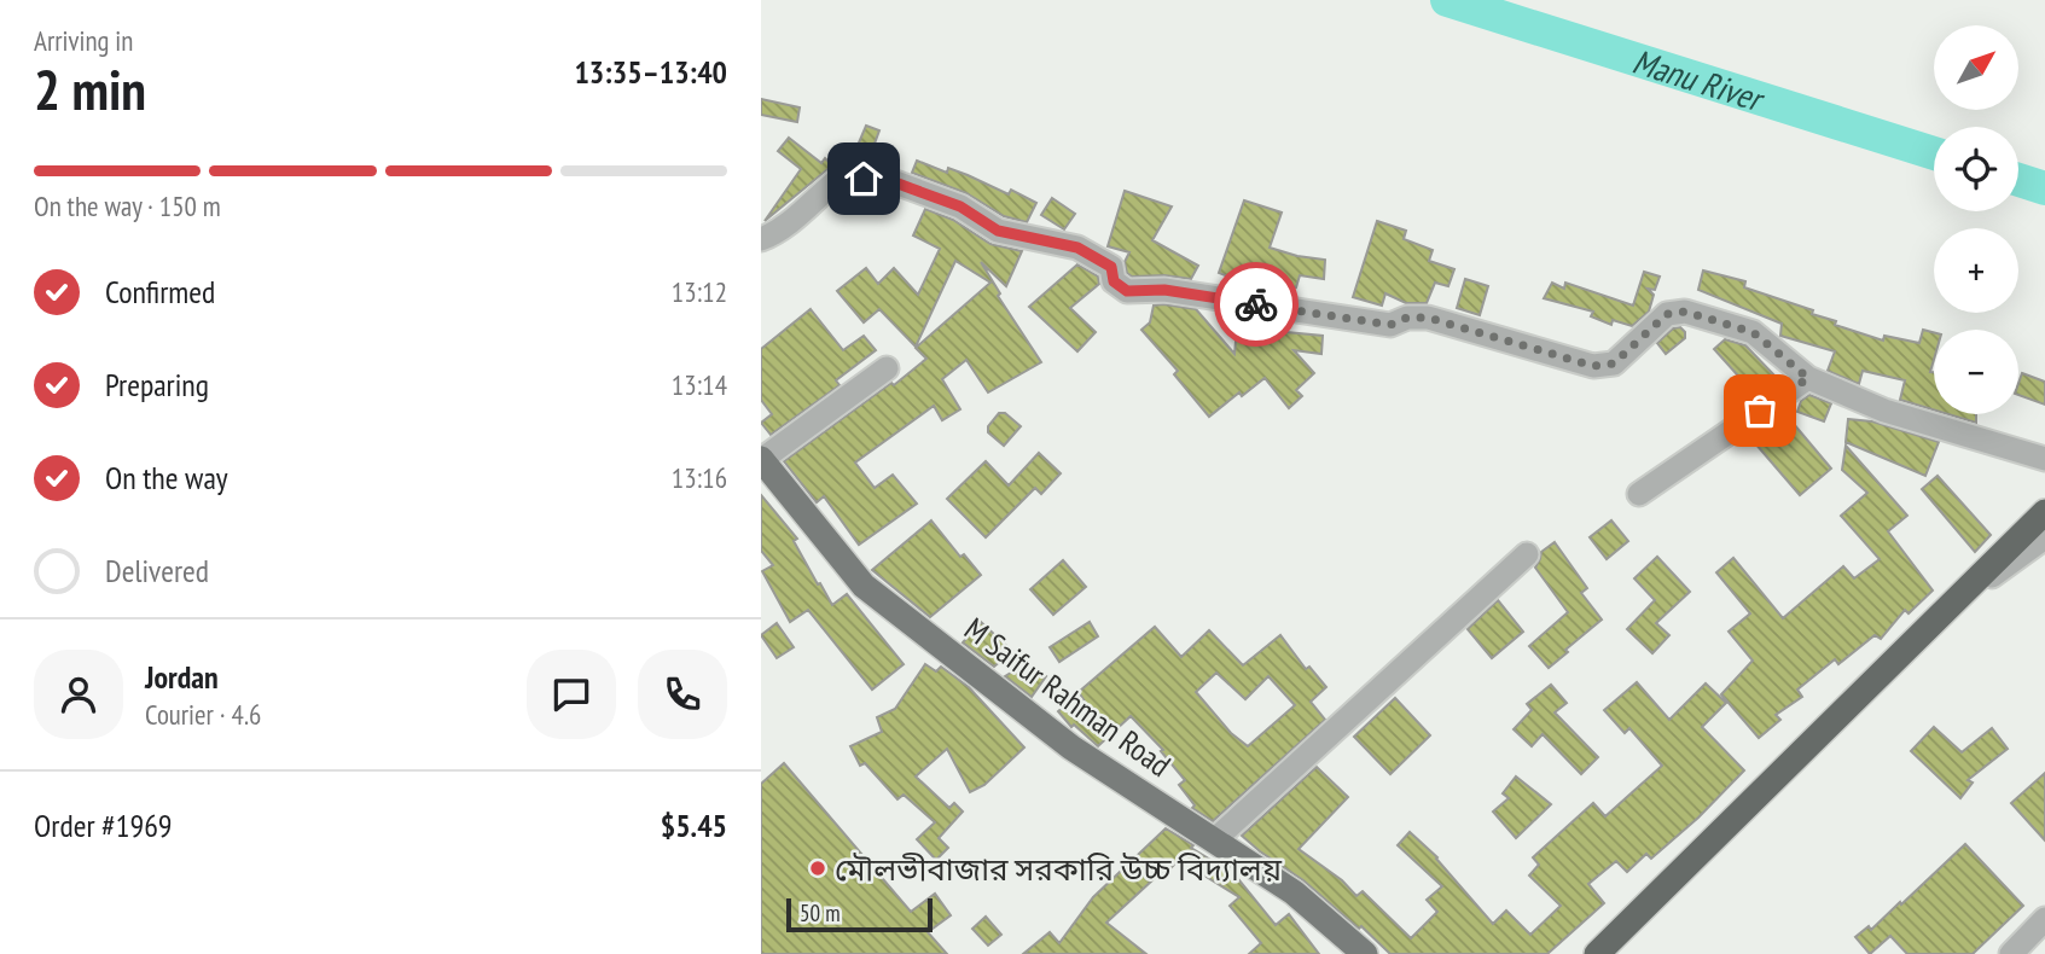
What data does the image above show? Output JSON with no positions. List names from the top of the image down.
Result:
{
  "streets": {
    "main road": ["M Saifur Rahman Road"]
  },
  "water": ["Manu River"],
  "places": ["মৌলভীবাজার সরকারি উচ্চ বিদ্যালয়"],
  "scale_bar": "50 m",
  "north": "top right",
  "page": {
    "heading": ["2 min", "Arriving in", "13:35–13:40"],
    "panel": [
      "Jordan",
      "Courier · 4.6",
      "Order #1969",
      "$5.45"
    ],
    "map_buttons": ["+", "−"],
    "bar": "On the way · 150 m",
    "list": [
      ["Confirmed", "13:12"],
      ["Preparing", "13:14"],
      ["On the way", "13:16"],
      "Delivered"
    ],
    "scale": "50 m"
  }
}
